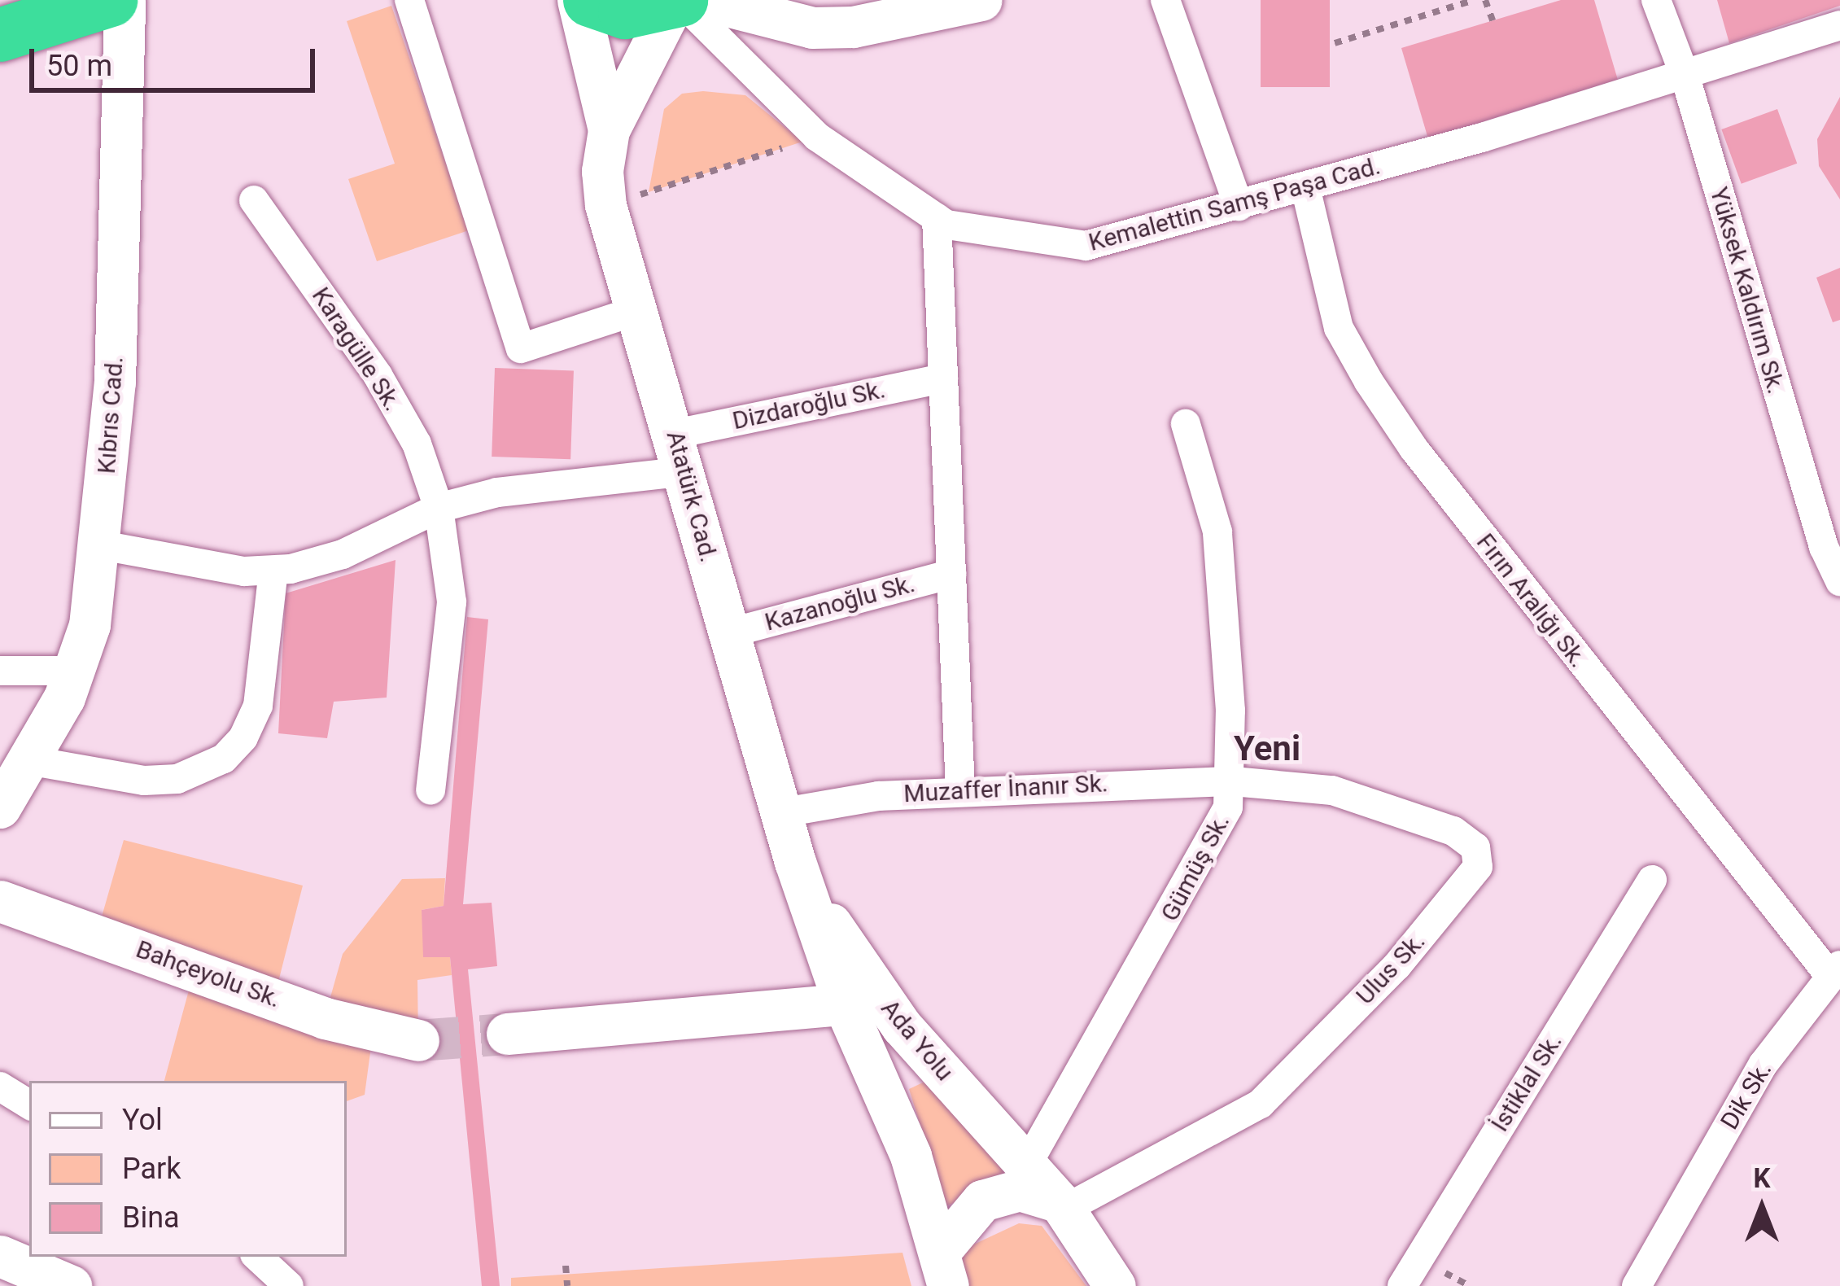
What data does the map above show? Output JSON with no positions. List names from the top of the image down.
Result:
{
  "streets": {
    "main road": [
      "Kıbrıs Cad.",
      "Atatürk Cad.",
      "Bahçeyolu Sk.",
      "Ada Yolu"
    ],
    "street": [
      "Kemalettin Samş Paşa Cad.",
      "Yüksek Kaldırım Sk.",
      "Karagülle Sk.",
      "Dizdaroğlu Sk.",
      "Fırın Aralığı Sk.",
      "Kazanoğlu Sk.",
      "Muzaffer İnanır Sk.",
      "Gümüş Sk.",
      "Ulus Sk.",
      "İstiklal Sk.",
      "Dik Sk."
    ]
  },
  "crossings": [
    ["Kemalettin Samş Paşa Cad.", "Yüksek Kaldırım Sk."],
    ["Kemalettin Samş Paşa Cad.", "Fırın Aralığı Sk."],
    ["Karagülle Sk.", "Dizdaroğlu Sk."],
    ["Dizdaroğlu Sk.", "Kıbrıs Cad."],
    ["Dizdaroğlu Sk.", "Atatürk Cad."],
    ["Atatürk Cad.", "Kazanoğlu Sk."],
    ["Atatürk Cad.", "Muzaffer İnanır Sk."],
    ["Atatürk Cad.", "Ada Yolu"],
    ["Fırın Aralığı Sk.", "Dik Sk."],
    ["Muzaffer İnanır Sk.", "Gümüş Sk."],
    ["Muzaffer İnanır Sk.", "Ulus Sk."],
    ["Gümüş Sk.", "Ulus Sk."],
    ["Gümüş Sk.", "Ada Yolu"],
    ["Ulus Sk.", "Ada Yolu"]
  ],
  "districts": ["Yeni"],
  "legend": ["Yol", "Park", "Bina"],
  "scale_bar": "50 m",
  "north": "top"
}
